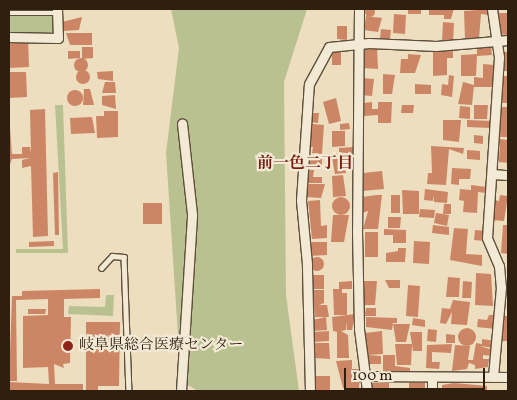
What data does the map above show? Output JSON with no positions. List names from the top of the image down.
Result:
{
  "districts": ["前一色二丁目"],
  "places": ["岐阜県総合医療センター"],
  "scale_bar": "100 m"
}
